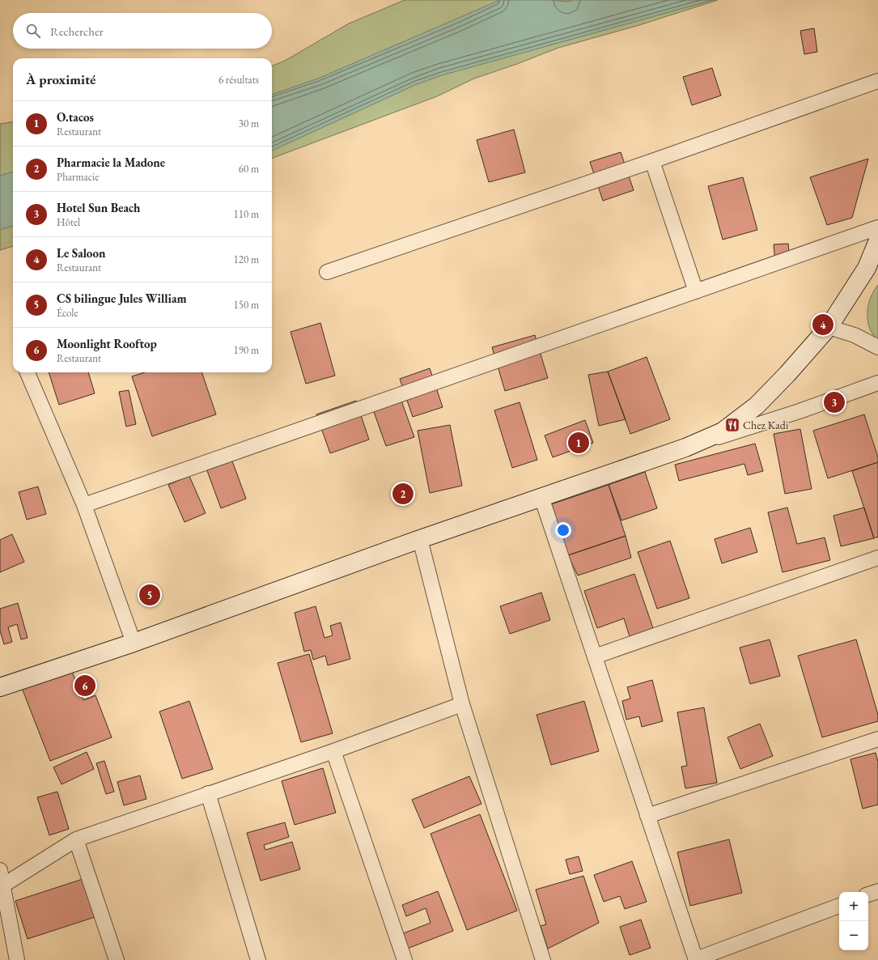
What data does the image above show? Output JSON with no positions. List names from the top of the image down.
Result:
{
  "places": {
    "restaurant": ["Chez Kadi"]
  },
  "page": {
    "search": "Rechercher",
    "heading": ["À proximité", "6 résultats"],
    "list": [
      {
        "mark": "1",
        "name": "O.tacos",
        "note": "Restaurant",
        "value": "30 m"
      },
      {
        "mark": "2",
        "name": "Pharmacie la Madone",
        "note": "Pharmacie",
        "value": "60 m"
      },
      {
        "mark": "3",
        "name": "Hotel Sun Beach",
        "note": "Hôtel",
        "value": "110 m"
      },
      {
        "mark": "4",
        "name": "Le Saloon",
        "note": "Restaurant",
        "value": "120 m"
      },
      {
        "mark": "5",
        "name": "CS bilingue Jules William",
        "note": "École",
        "value": "150 m"
      },
      {
        "mark": "6",
        "name": "Moonlight Rooftop",
        "note": "Restaurant",
        "value": "190 m"
      }
    ],
    "pins": [
      "4",
      "3",
      "1",
      "2",
      "5",
      "6"
    ],
    "map_buttons": ["+", "−"]
  }
}
